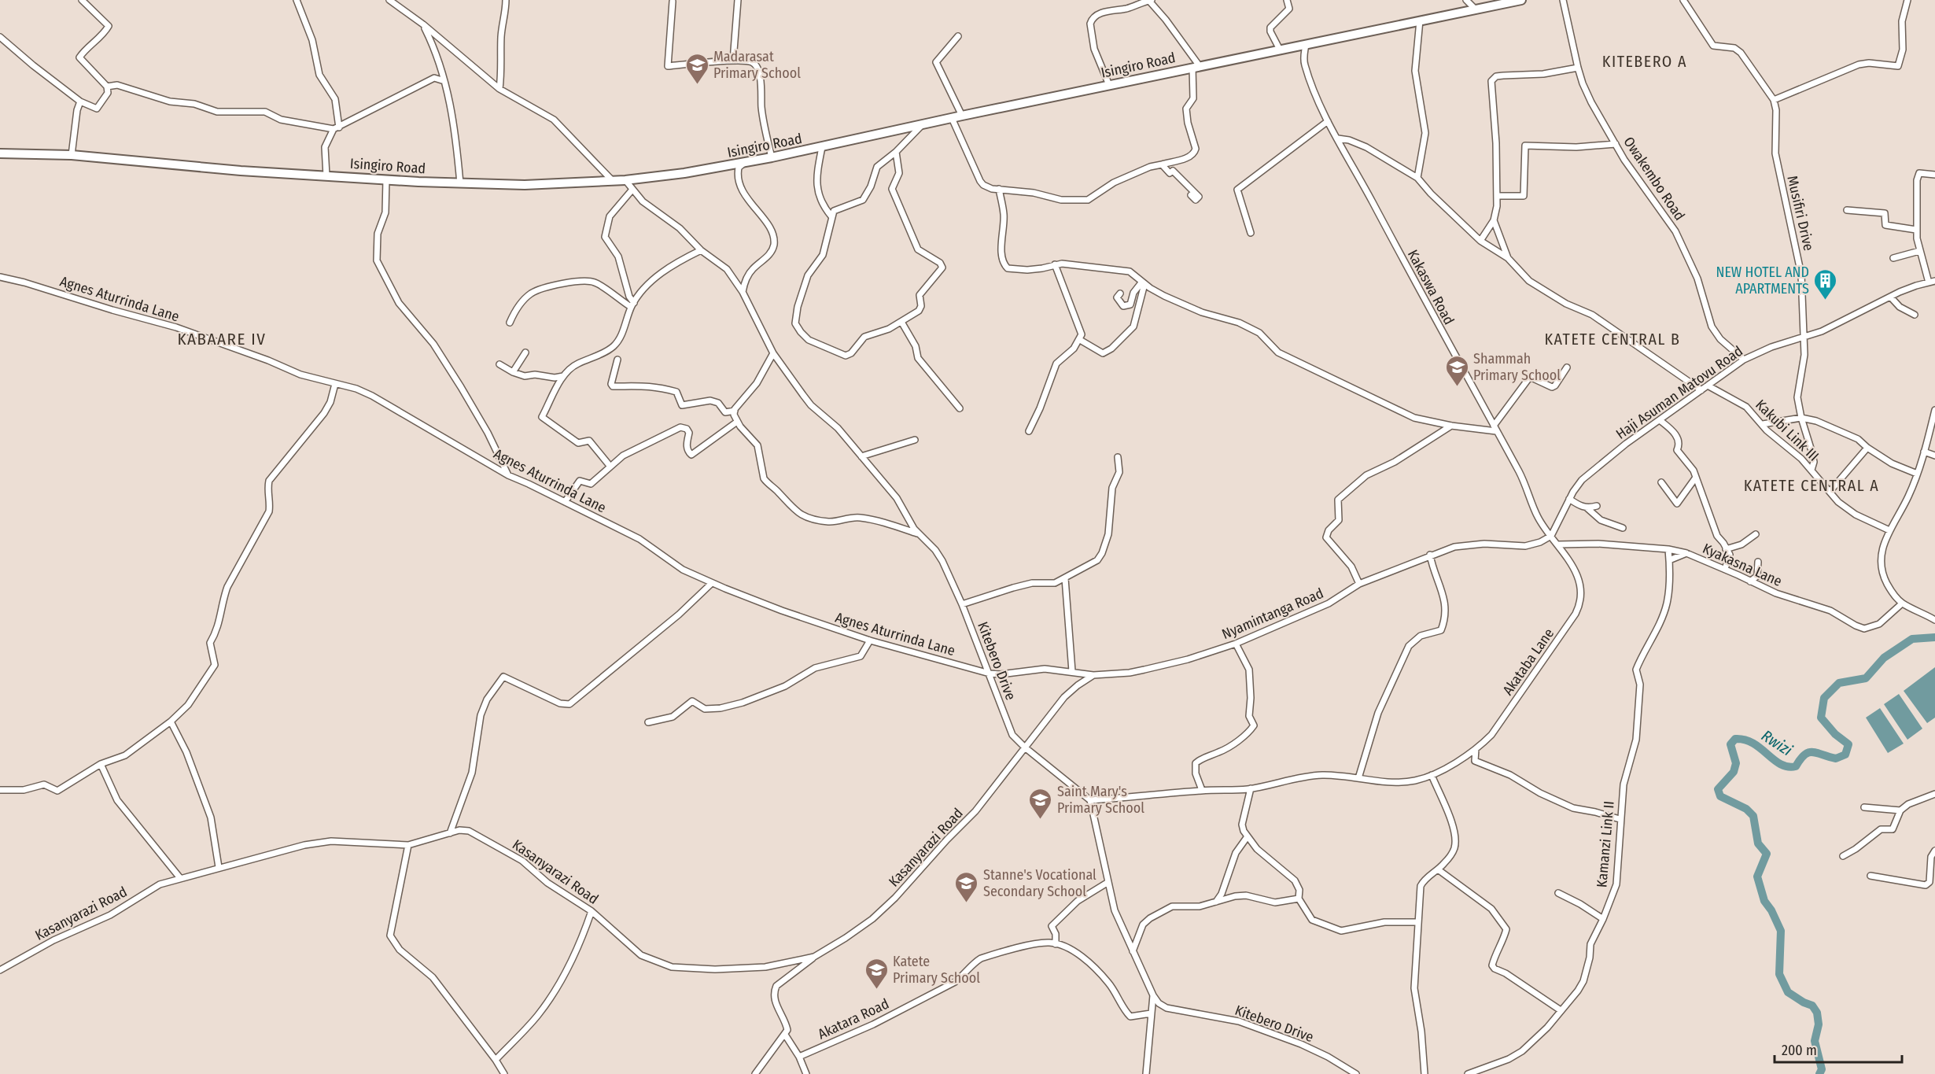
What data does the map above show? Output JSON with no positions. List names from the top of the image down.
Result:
{
  "streets": {
    "main road": ["Isingiro Road"],
    "street": [
      "Owakembo Road",
      "Musifiri Drive",
      "Kakaswa Road",
      "Agnes Aturrinda Lane",
      "Haji Asuman Matovu Road",
      "Kakubi Link III",
      "Kyakasna Lane",
      "Nyamintanga Road",
      "Kitebero Drive",
      "Akataba Lane",
      "Kamanzi Link II",
      "Kasanyarazi Road",
      "Akatara Road"
    ]
  },
  "crossings": [
    ["Isingiro Road", "Kakaswa Road"],
    ["Isingiro Road", "Kitebero Drive"],
    ["Owakembo Road", "Haji Asuman Matovu Road"],
    ["Musifiri Drive", "Haji Asuman Matovu Road"],
    ["Musifiri Drive", "Kakubi Link III"],
    ["Kakaswa Road", "Haji Asuman Matovu Road"],
    ["Kakaswa Road", "Nyamintanga Road"],
    ["Kakaswa Road", "Akataba Lane"],
    ["Agnes Aturrinda Lane", "Nyamintanga Road"],
    ["Agnes Aturrinda Lane", "Kitebero Drive"],
    ["Haji Asuman Matovu Road", "Kakubi Link III"],
    ["Haji Asuman Matovu Road", "Nyamintanga Road"],
    ["Haji Asuman Matovu Road", "Akataba Lane"],
    ["Kyakasna Lane", "Akataba Lane"],
    ["Kyakasna Lane", "Kamanzi Link II"],
    ["Nyamintanga Road", "Kitebero Drive"],
    ["Nyamintanga Road", "Akataba Lane"],
    ["Nyamintanga Road", "Kasanyarazi Road"],
    ["Kitebero Drive", "Akataba Lane"],
    ["Kitebero Drive", "Kasanyarazi Road"]
  ],
  "districts": [
    "KITEBERO A",
    "KABAARE IV",
    "KATETE CENTRAL B",
    "KATETE CENTRAL A"
  ],
  "water": ["Rwizi"],
  "places": {
    "school or university": [
      "Madarasat Primary School",
      "Shammah Primary School",
      "Saint Mary's Primary School",
      "Stanne's Vocational Secondary School",
      "Katete Primary School"
    ],
    "building": ["NEW HOTEL AND APARTMENTS"]
  },
  "scale_bar": "200 m"
}
